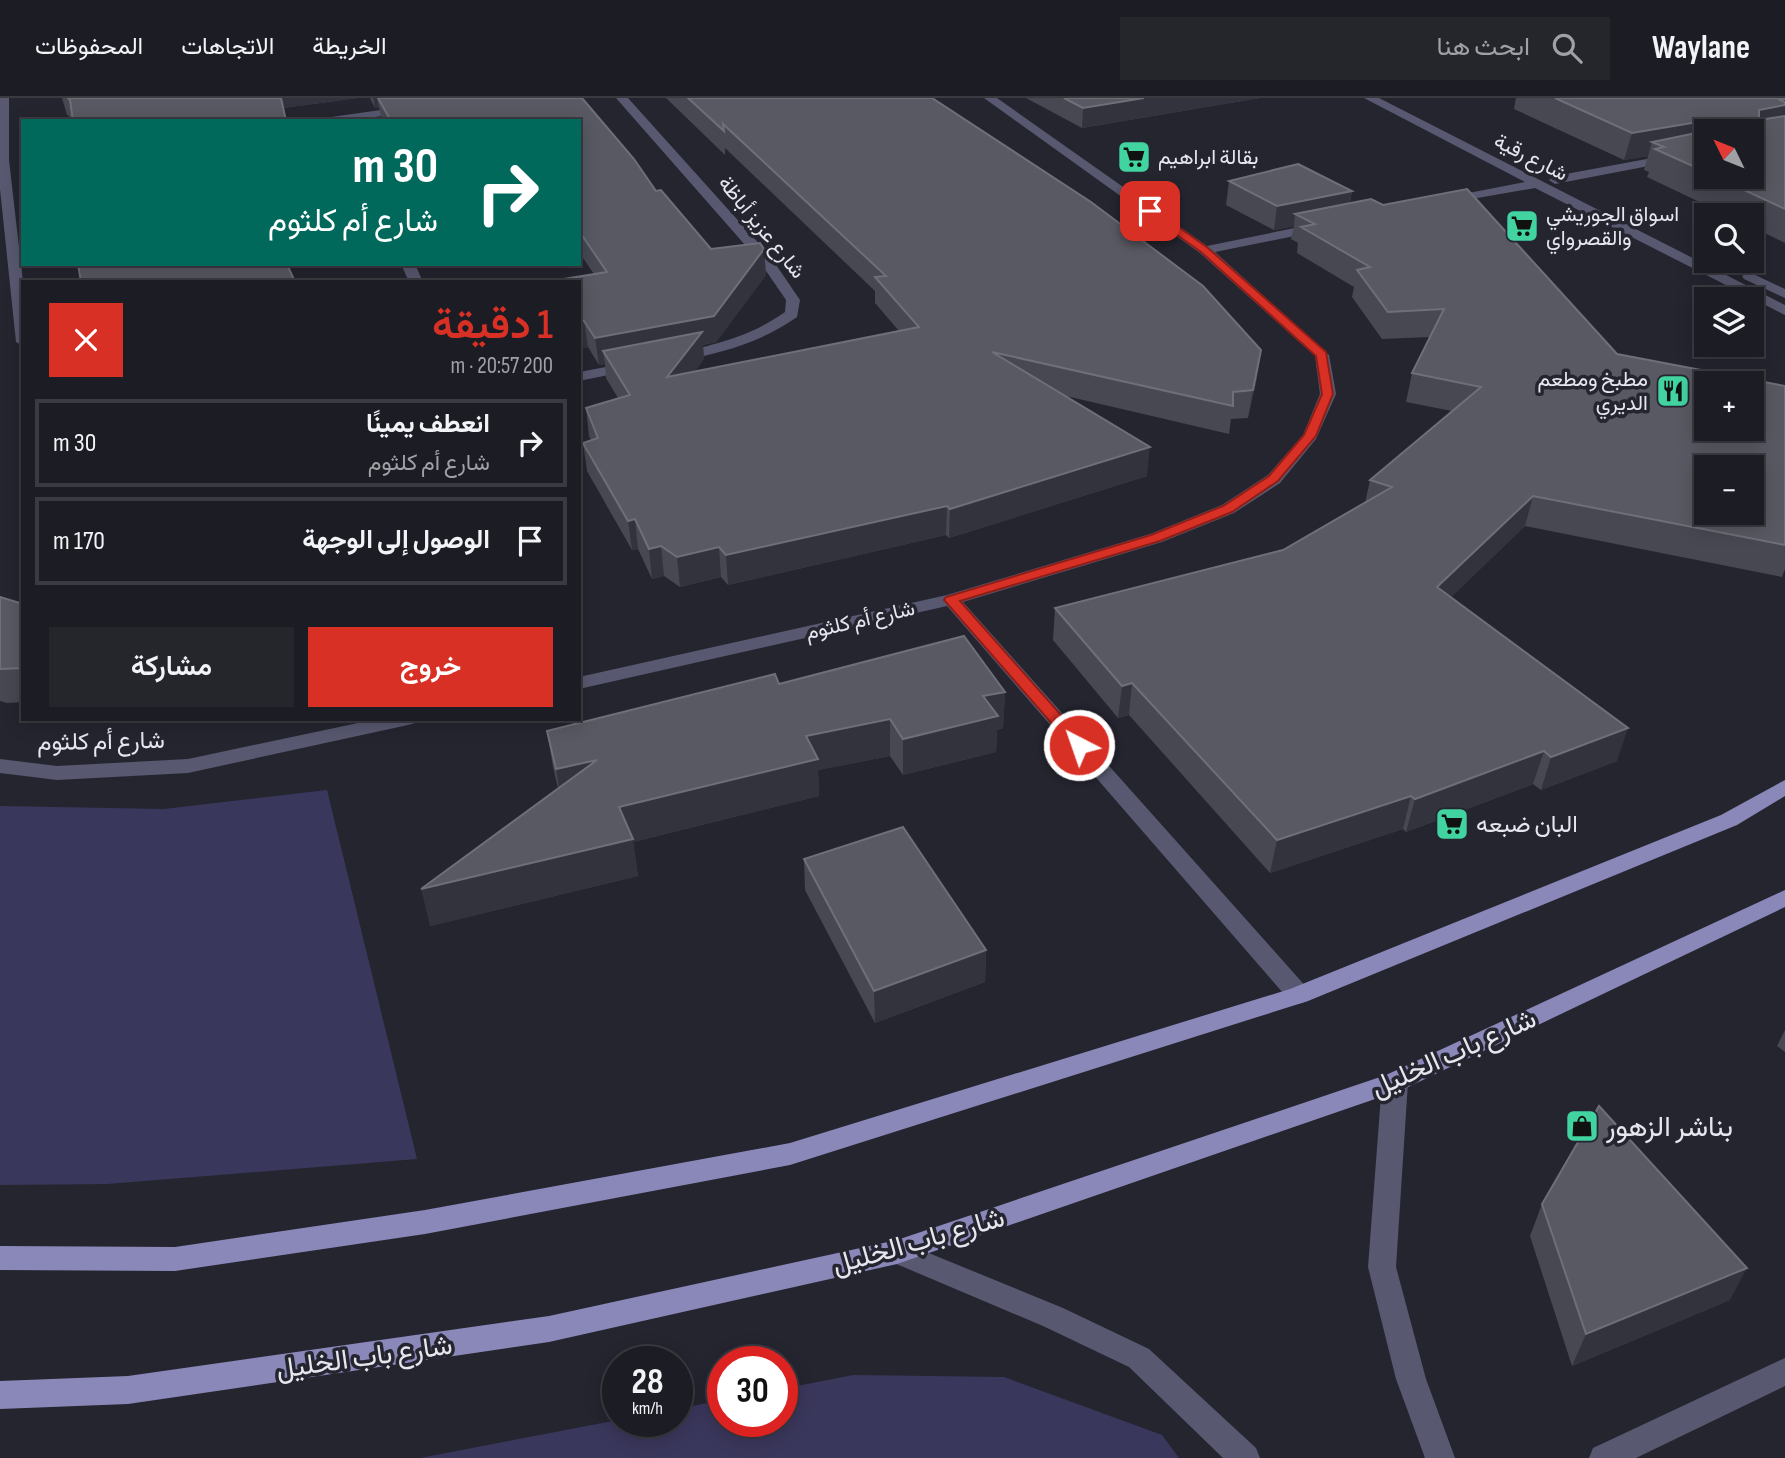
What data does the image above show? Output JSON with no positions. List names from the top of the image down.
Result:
{
  "streets": {
    "main road": ["شارع باب الخليل"],
    "street": ["شارع رقية", "شارع عزيز أباظة", "شارع أم كلثوم"]
  },
  "places": {
    "supermarket": ["بقالة ابراهيم", "اسواق الجوريشي والقصرواي", "البان ضبعه"],
    "restaurant": ["مطبخ ومطعم الديري"],
    "shop": ["بناشر الزهور"]
  },
  "north": "top left",
  "page": {
    "header": "Waylane",
    "search": "ابحث هنا",
    "nav": ["الخريطة", "الاتجاهات", "المحفوظات"],
    "map_buttons": ["+", "−"],
    "turn": ["30 m", "شارع أم كلثوم"],
    "heading": ["1 دقيقة", "200 m · 20:57"],
    "list": [
      {
        "name": "انعطف يمينًا",
        "note": "شارع أم كلثوم",
        "value": "30 m"
      },
      {
        "name": "الوصول إلى الوجهة",
        "value": "170 m"
      }
    ],
    "buttons": ["خروج", "مشاركة"],
    "speed": "28 km/h",
    "limit": "30"
  }
}
